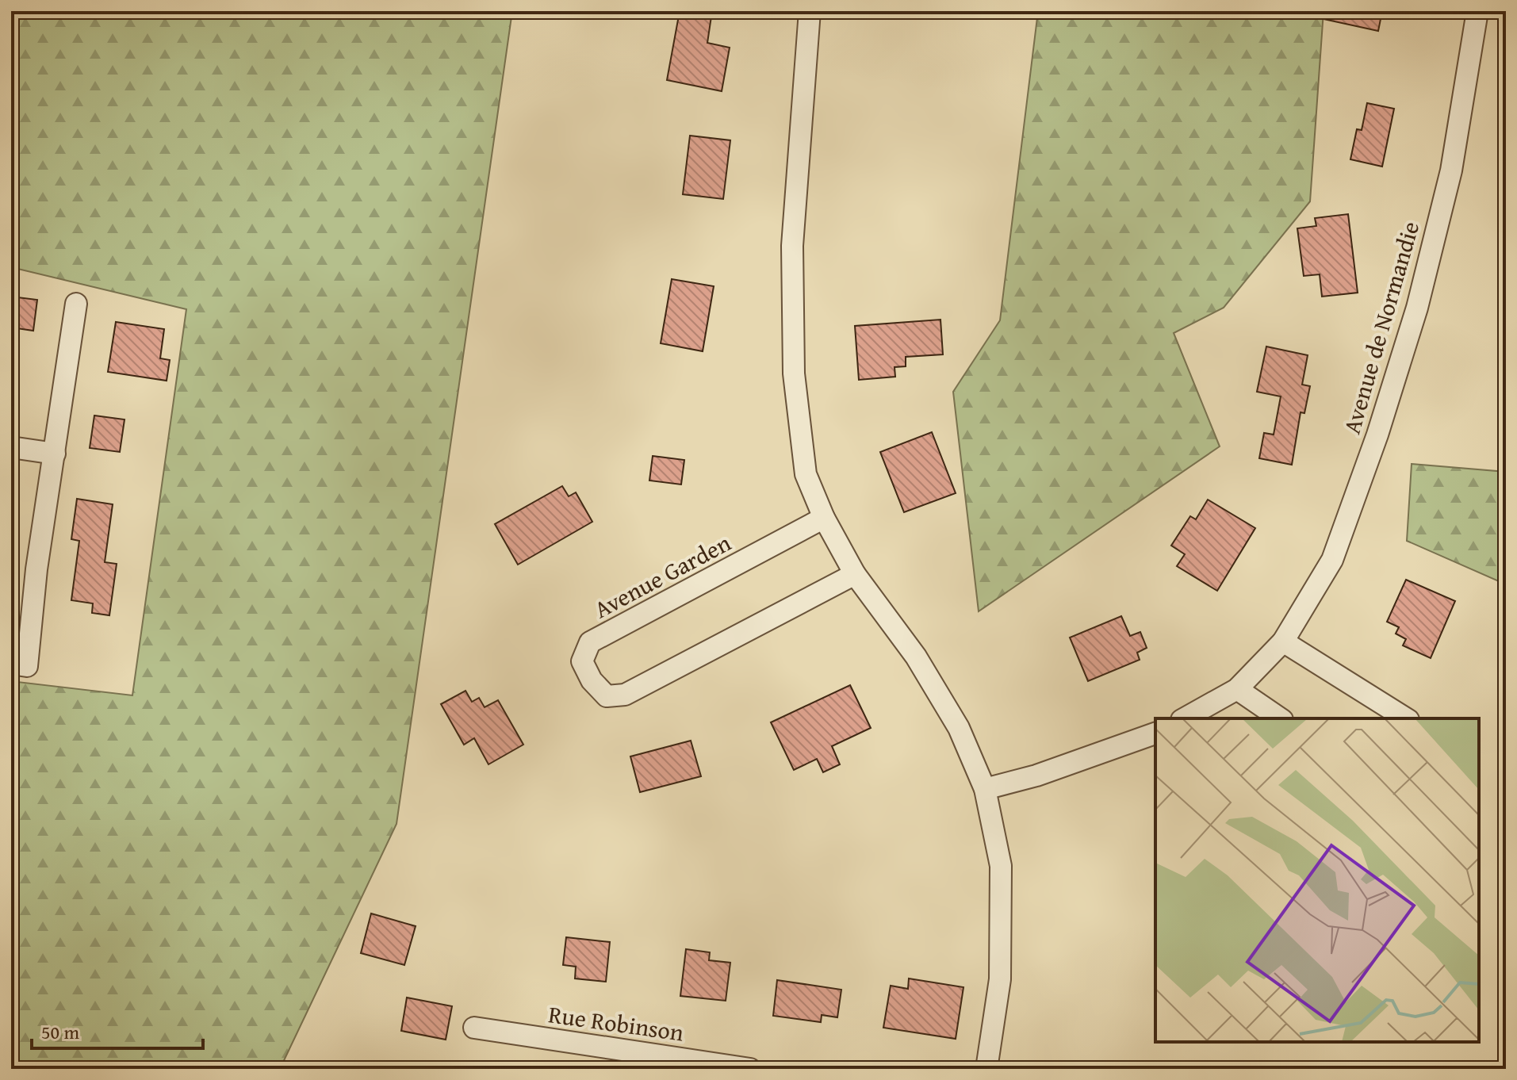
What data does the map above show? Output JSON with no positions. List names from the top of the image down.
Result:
{
  "streets": {
    "street": ["Avenue de Normandie", "Avenue Garden", "Rue Robinson"]
  },
  "scale_bar": "50 m"
}
